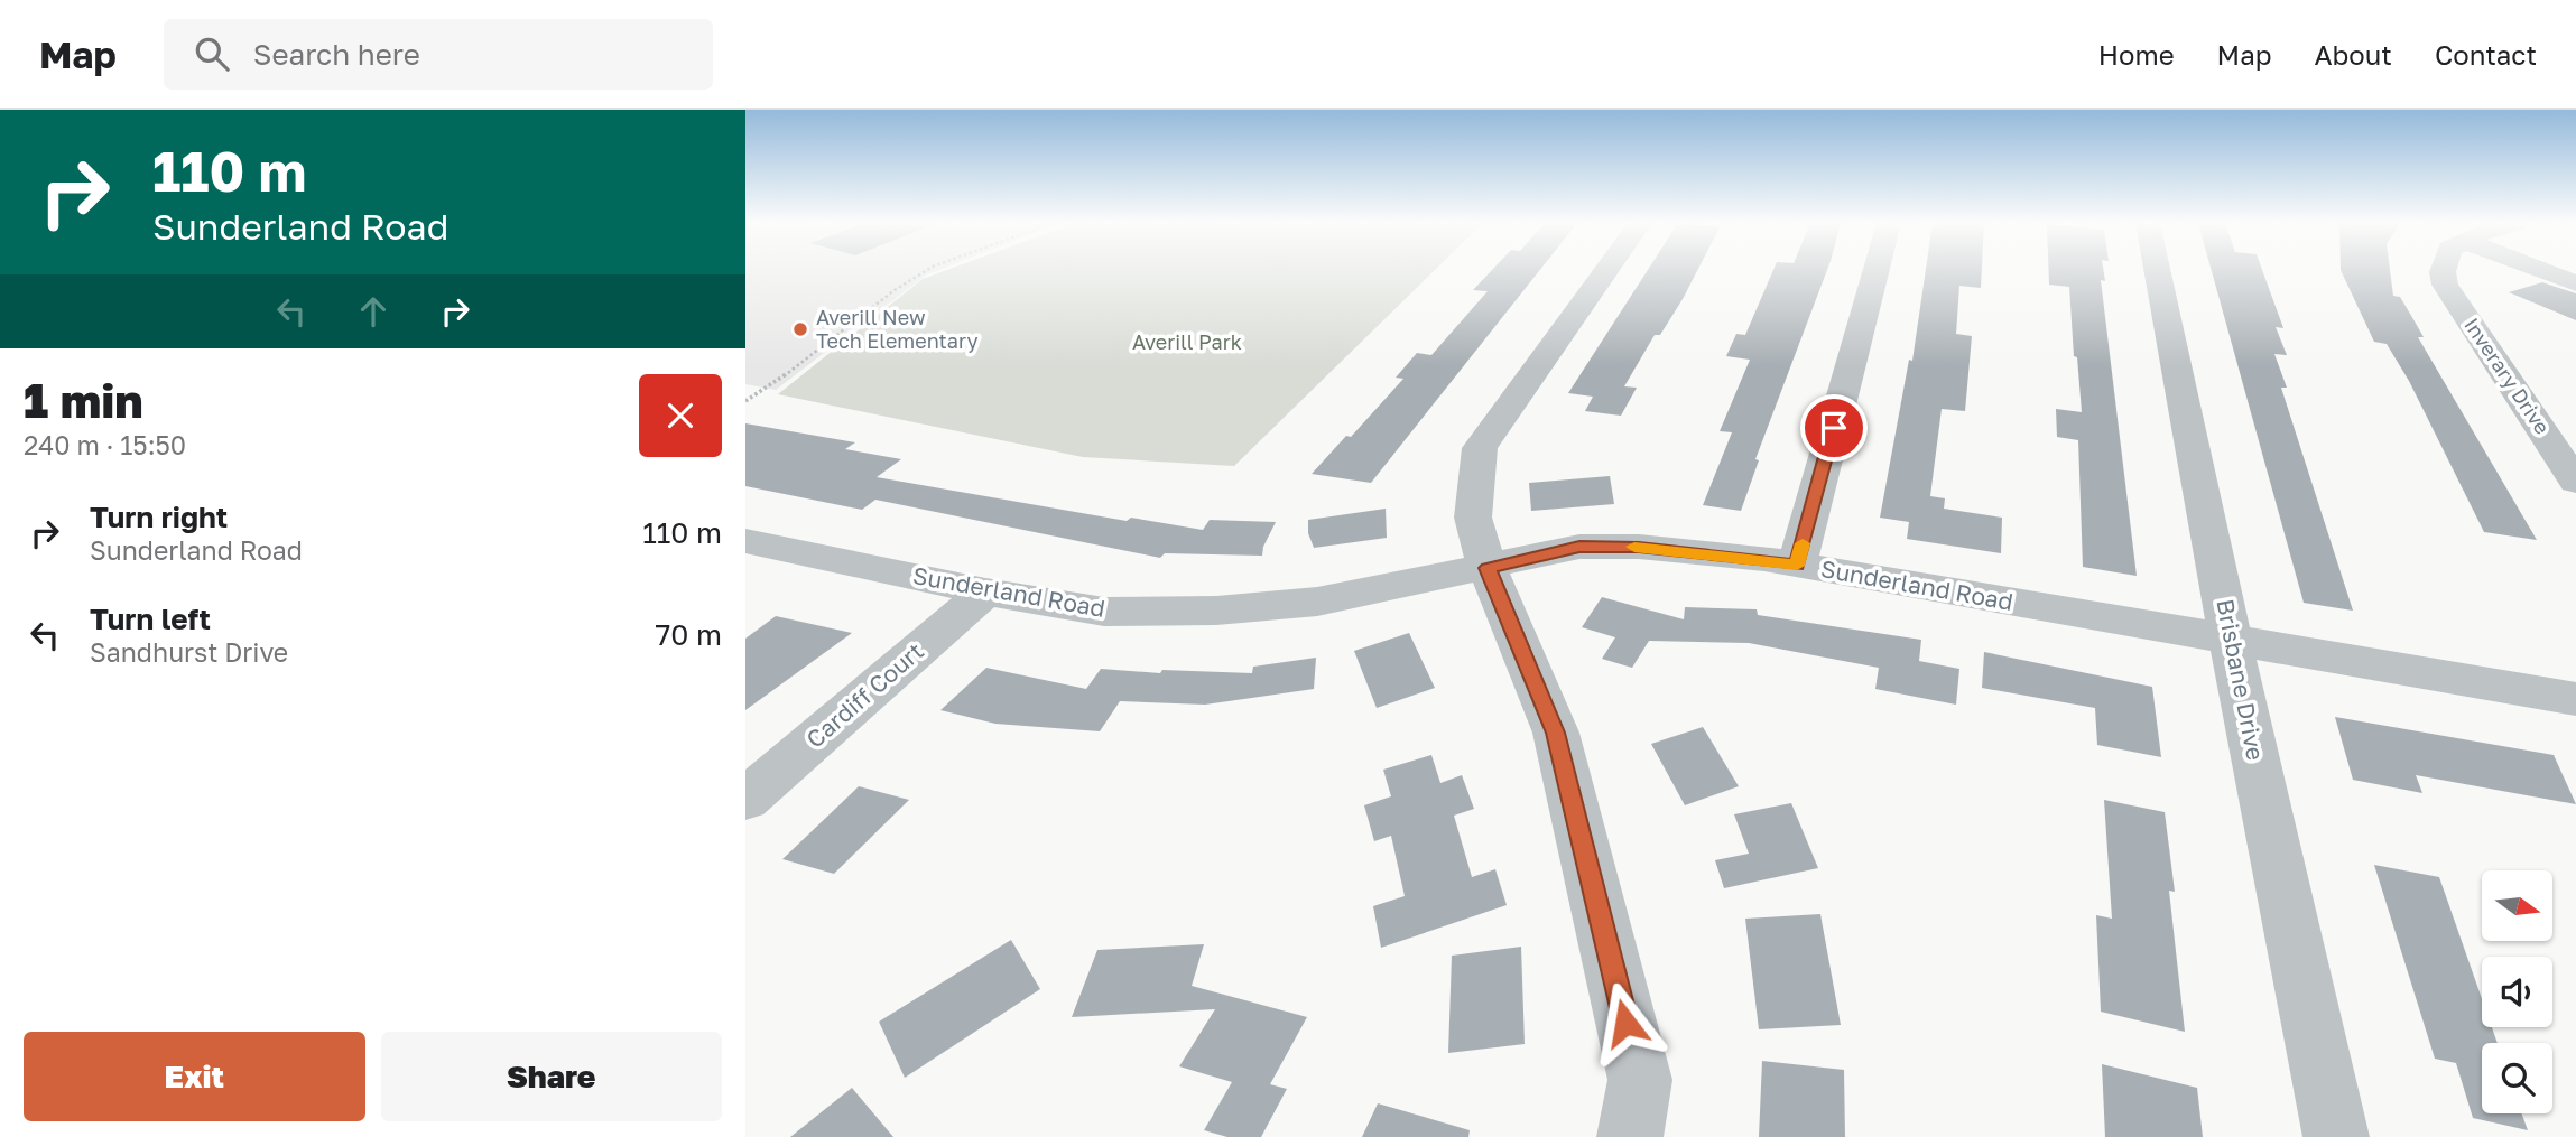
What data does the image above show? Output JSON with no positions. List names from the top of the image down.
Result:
{
  "streets": {
    "street": [
      "Inverary Drive",
      "Sunderland Road",
      "Brisbane Drive",
      "Cardiff Court"
    ]
  },
  "crossings": [
    ["Sunderland Road", "Brisbane Drive"],
    ["Sunderland Road", "Cardiff Court"]
  ],
  "parks": ["Averill Park"],
  "places": ["Averill New Tech Elementary"],
  "north": "right",
  "page": {
    "header": "Map",
    "search": "Search here",
    "nav": [
      "Home",
      "Map",
      "About",
      "Contact"
    ],
    "turn": ["110 m", "Sunderland Road"],
    "heading": ["1 min", "240 m · 15:50"],
    "list": [
      {
        "name": "Turn right",
        "note": "Sunderland Road",
        "value": "110 m"
      },
      {
        "name": "Turn left",
        "note": "Sandhurst Drive",
        "value": "70 m"
      }
    ],
    "buttons": ["Exit", "Share"]
  }
}
